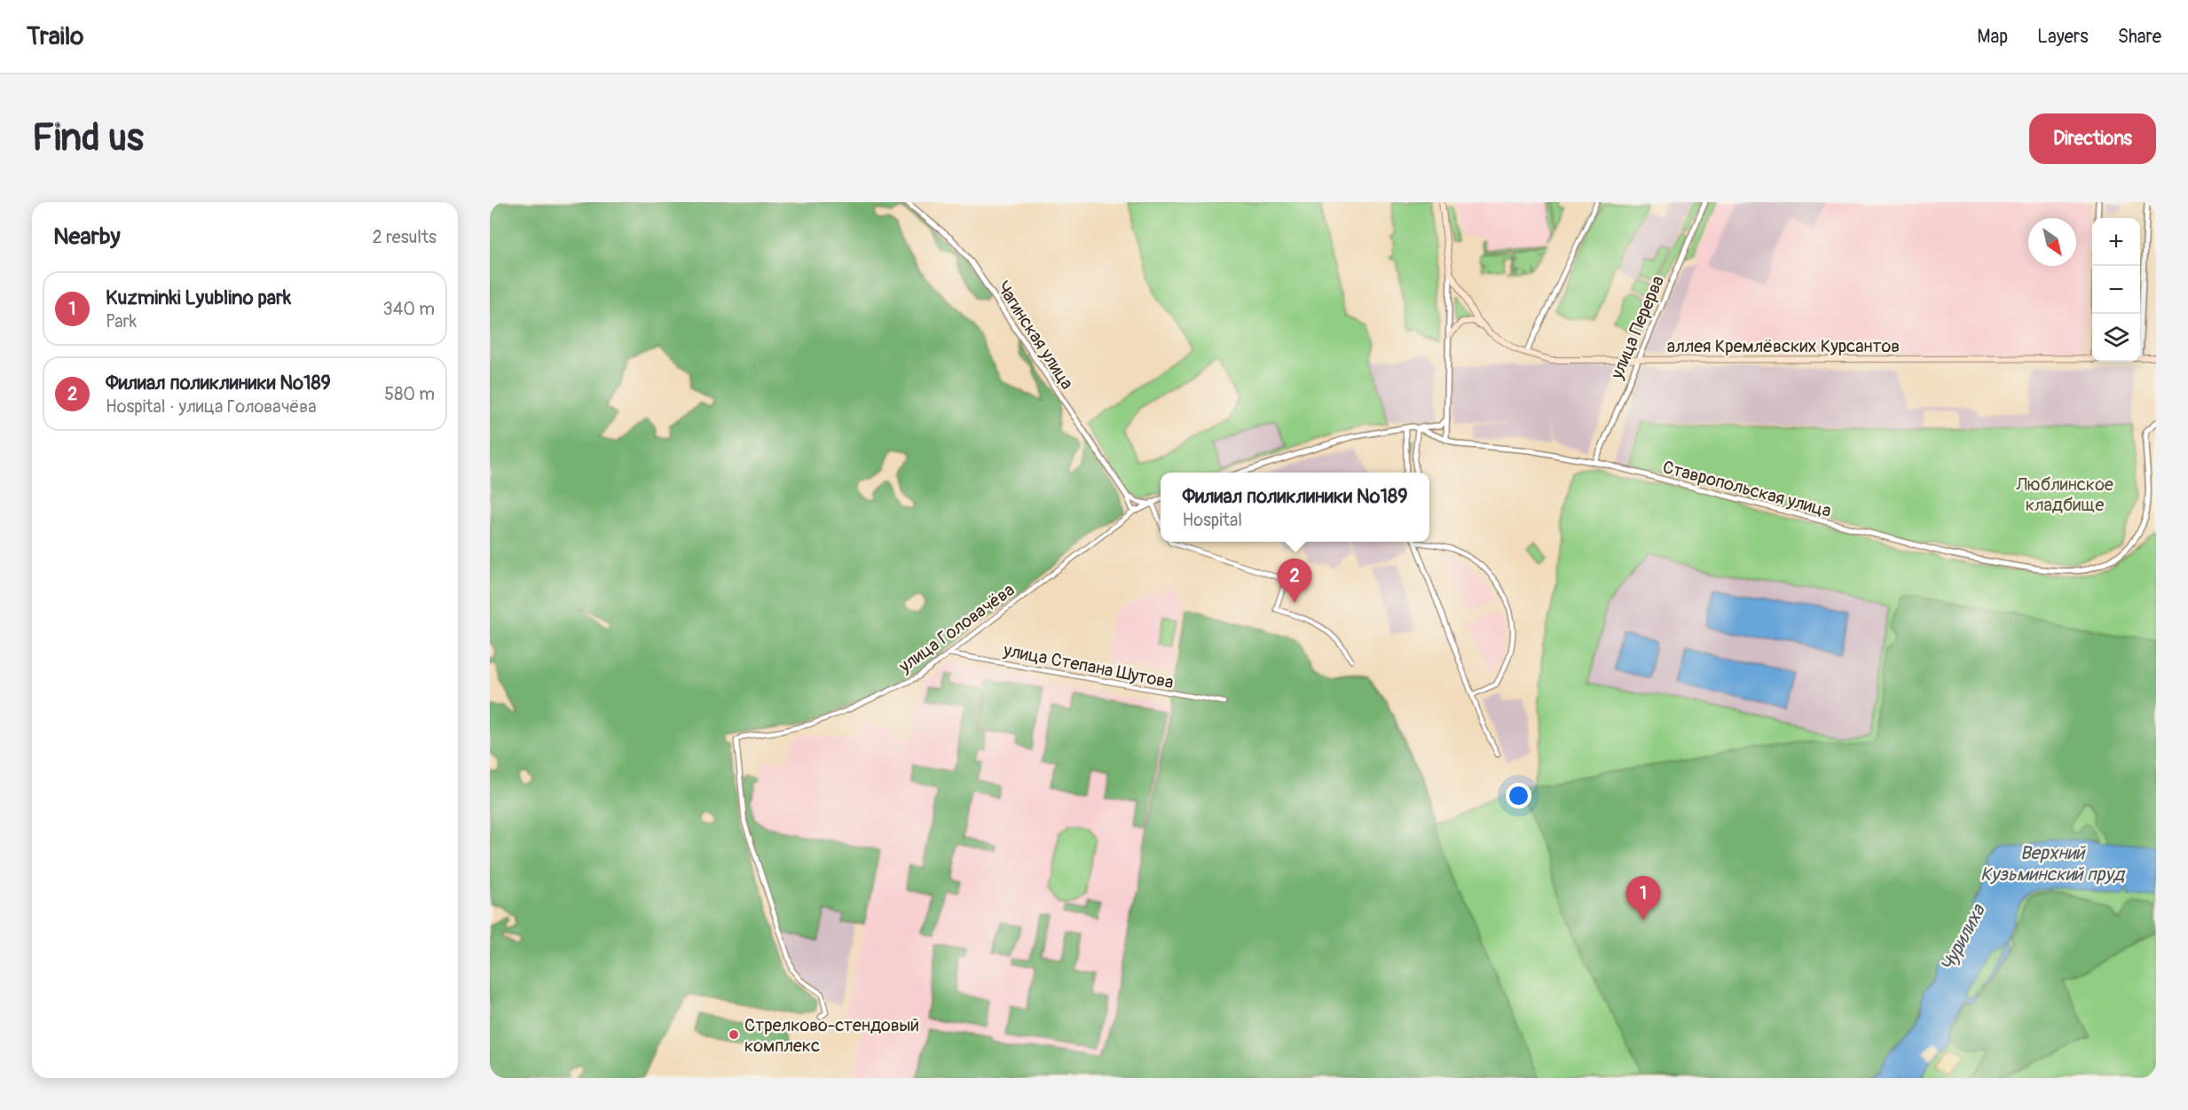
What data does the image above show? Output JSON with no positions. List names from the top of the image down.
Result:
{
  "streets": {
    "main road": ["аллея Кремлёвских Курсантов"],
    "street": [
      "улица Перерва",
      "Чагинская улица",
      "Ставропольская улица",
      "улица Головачёва",
      "улица Степана Шутова"
    ]
  },
  "crossings": [
    ["улица Перерва", "аллея Кремлёвских Курсантов"],
    ["улица Перерва", "Ставропольская улица"],
    ["улица Головачёва", "улица Степана Шутова"]
  ],
  "water": ["Верхний Кузьминский пруд", "Чурилиха"],
  "parks": ["Люблинское кладбище"],
  "places": ["Стрелково-стендовый комплекс"],
  "north": "bottom right",
  "page": {
    "header": "Trailo",
    "nav": ["Map", "Layers", "Share"],
    "buttons": "Directions",
    "title": "Find us",
    "heading": ["Nearby", "2 results"],
    "map_buttons": ["+", "−"],
    "list": [
      {
        "mark": "1",
        "name": "Kuzminki Lyublino park",
        "note": "Park",
        "value": "340 m"
      },
      {
        "mark": "2",
        "name": "Филиал поликлиники №189",
        "note": "Hospital · улица Головачёва",
        "value": "580 m"
      }
    ],
    "popup": ["Филиал поликлиники №189", "Hospital"],
    "pins": ["2", "1"]
  }
}
